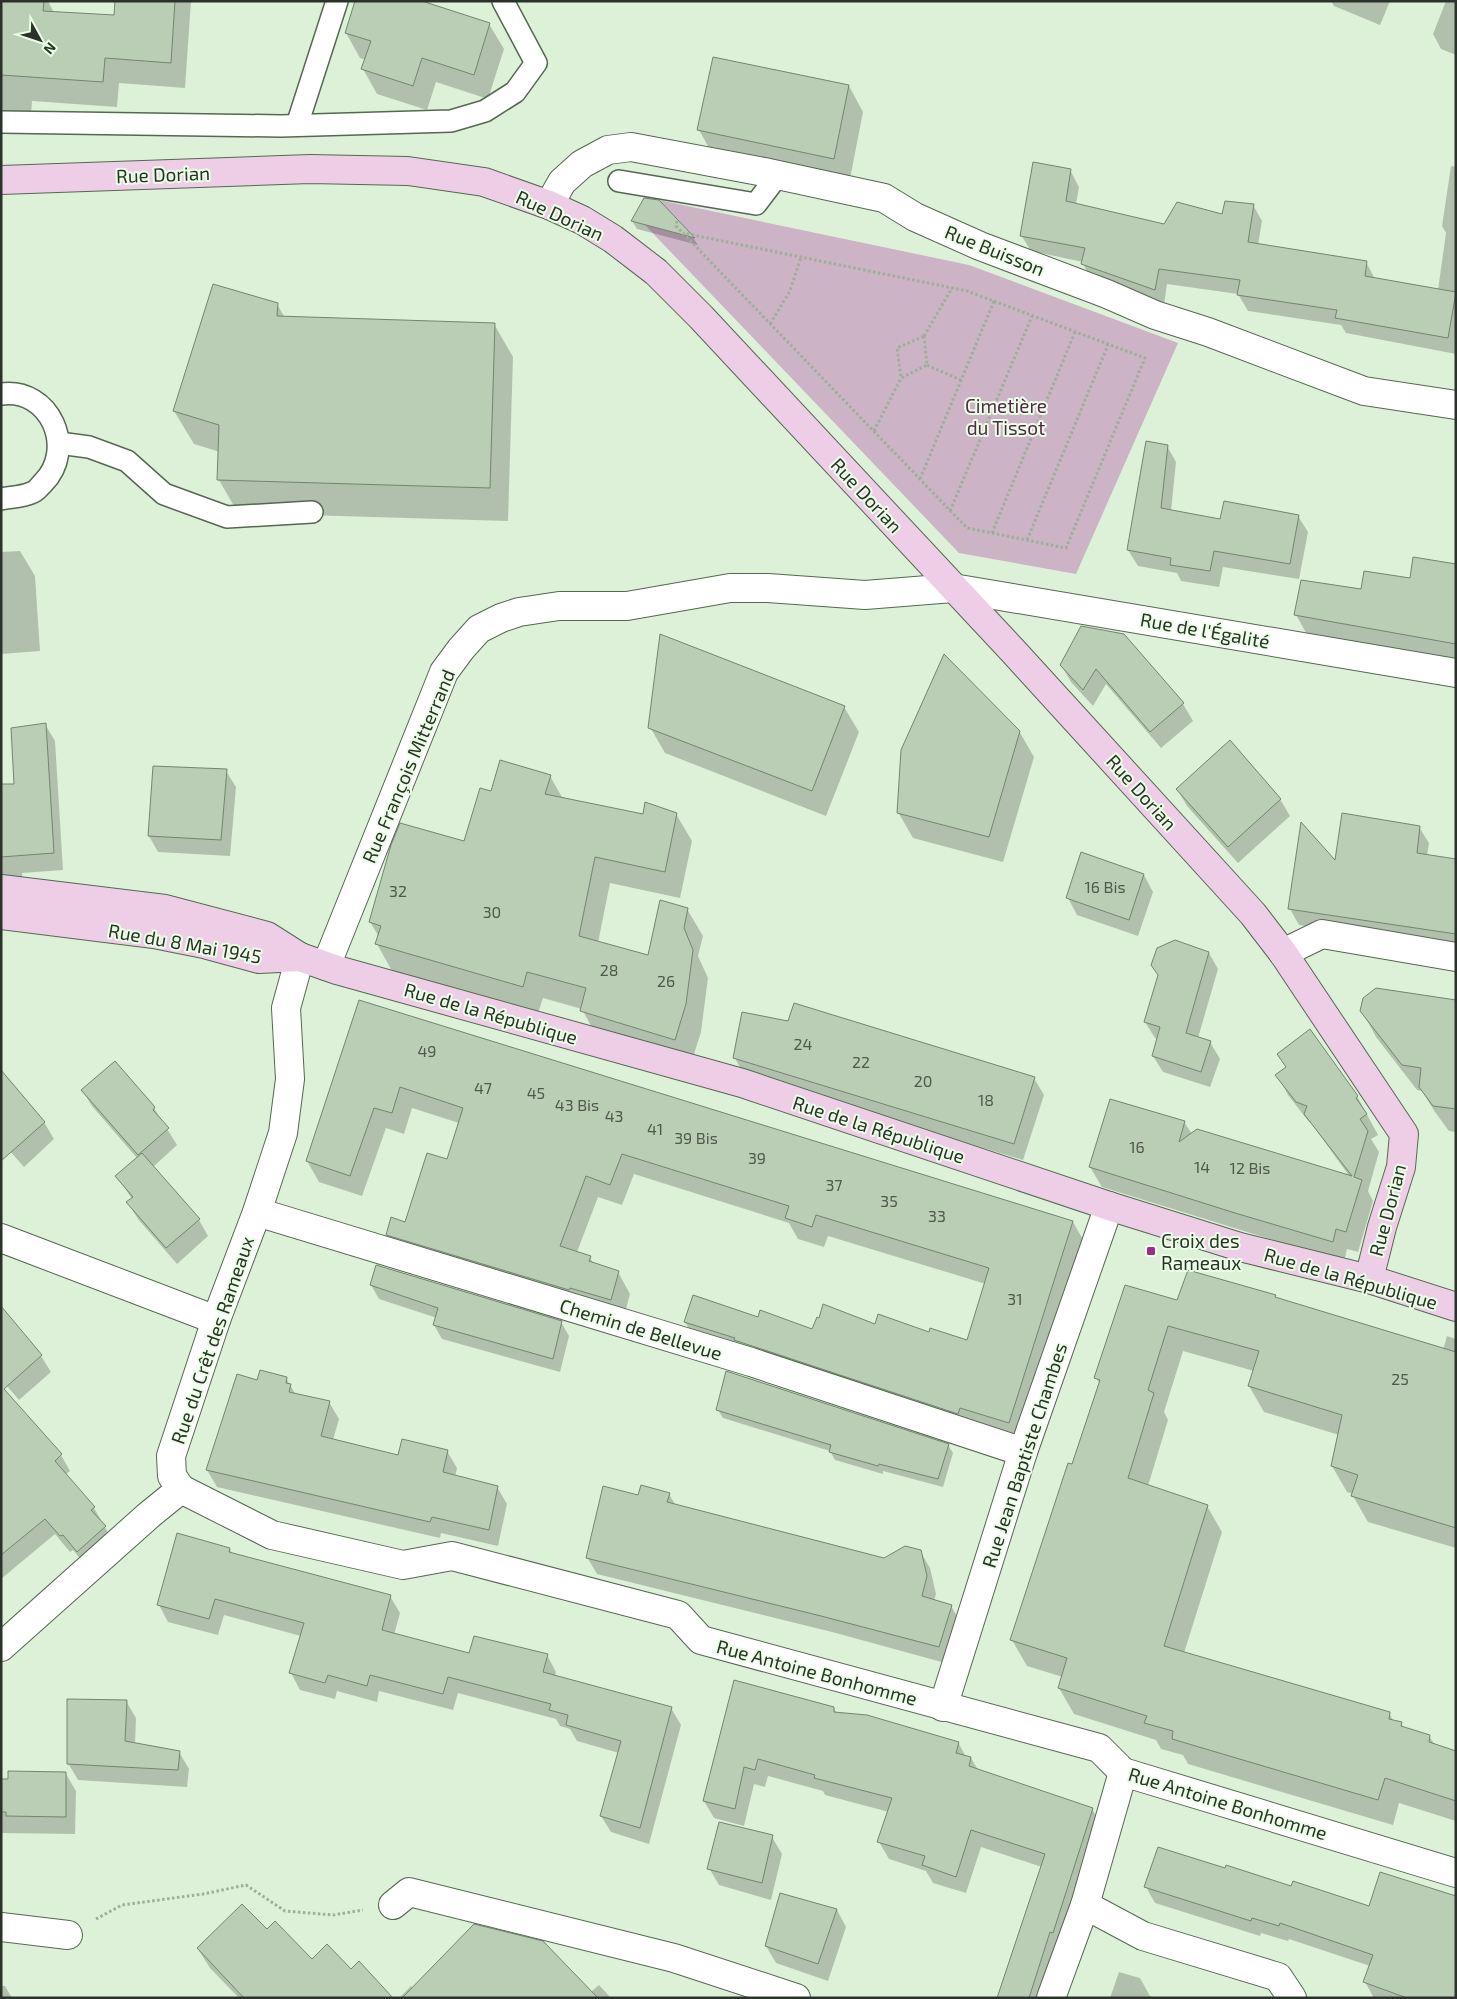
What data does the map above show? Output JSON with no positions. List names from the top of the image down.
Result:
{
  "streets": {
    "main road": ["Rue Dorian", "Rue du 8 Mai 1945", "Rue de la République"],
    "street": [
      "Rue Buisson",
      "Rue de l'Égalité",
      "Rue François Mitterrand",
      "Chemin de Bellevue",
      "Rue du Crêt des Rameaux",
      "Rue Jean Baptiste Chambes",
      "Rue Antoine Bonhomme"
    ]
  },
  "crossings": [
    ["Rue Dorian", "Rue Buisson"],
    ["Rue Dorian", "Rue de l'Égalité"],
    ["Rue Dorian", "Rue François Mitterrand"],
    ["Rue Dorian", "Rue de la République"],
    ["Rue de l'Égalité", "Rue François Mitterrand"],
    ["Rue François Mitterrand", "Rue de la République"],
    ["Rue du 8 Mai 1945", "Rue de la République"],
    ["Rue du 8 Mai 1945", "Rue du Crêt des Rameaux"],
    ["Rue de la République", "Rue du Crêt des Rameaux"],
    ["Rue de la République", "Rue Jean Baptiste Chambes"],
    ["Chemin de Bellevue", "Rue du Crêt des Rameaux"],
    ["Chemin de Bellevue", "Rue Jean Baptiste Chambes"],
    ["Rue du Crêt des Rameaux", "Rue Antoine Bonhomme"],
    ["Rue Jean Baptiste Chambes", "Rue Antoine Bonhomme"]
  ],
  "parks": ["Cimetière du Tissot"],
  "places": {
    "transit": ["Croix des Rameaux"]
  },
  "house_numbers": [
    "16 Bis",
    "32",
    "30",
    "28",
    "26",
    "24",
    "49",
    "22",
    "20",
    "47",
    "45",
    "18",
    "43 Bis",
    "43",
    "41",
    "39 Bis",
    "16",
    "39",
    "14",
    "12 Bis",
    "37",
    "35",
    "33",
    "31",
    "25"
  ],
  "north": "bottom right"
}
